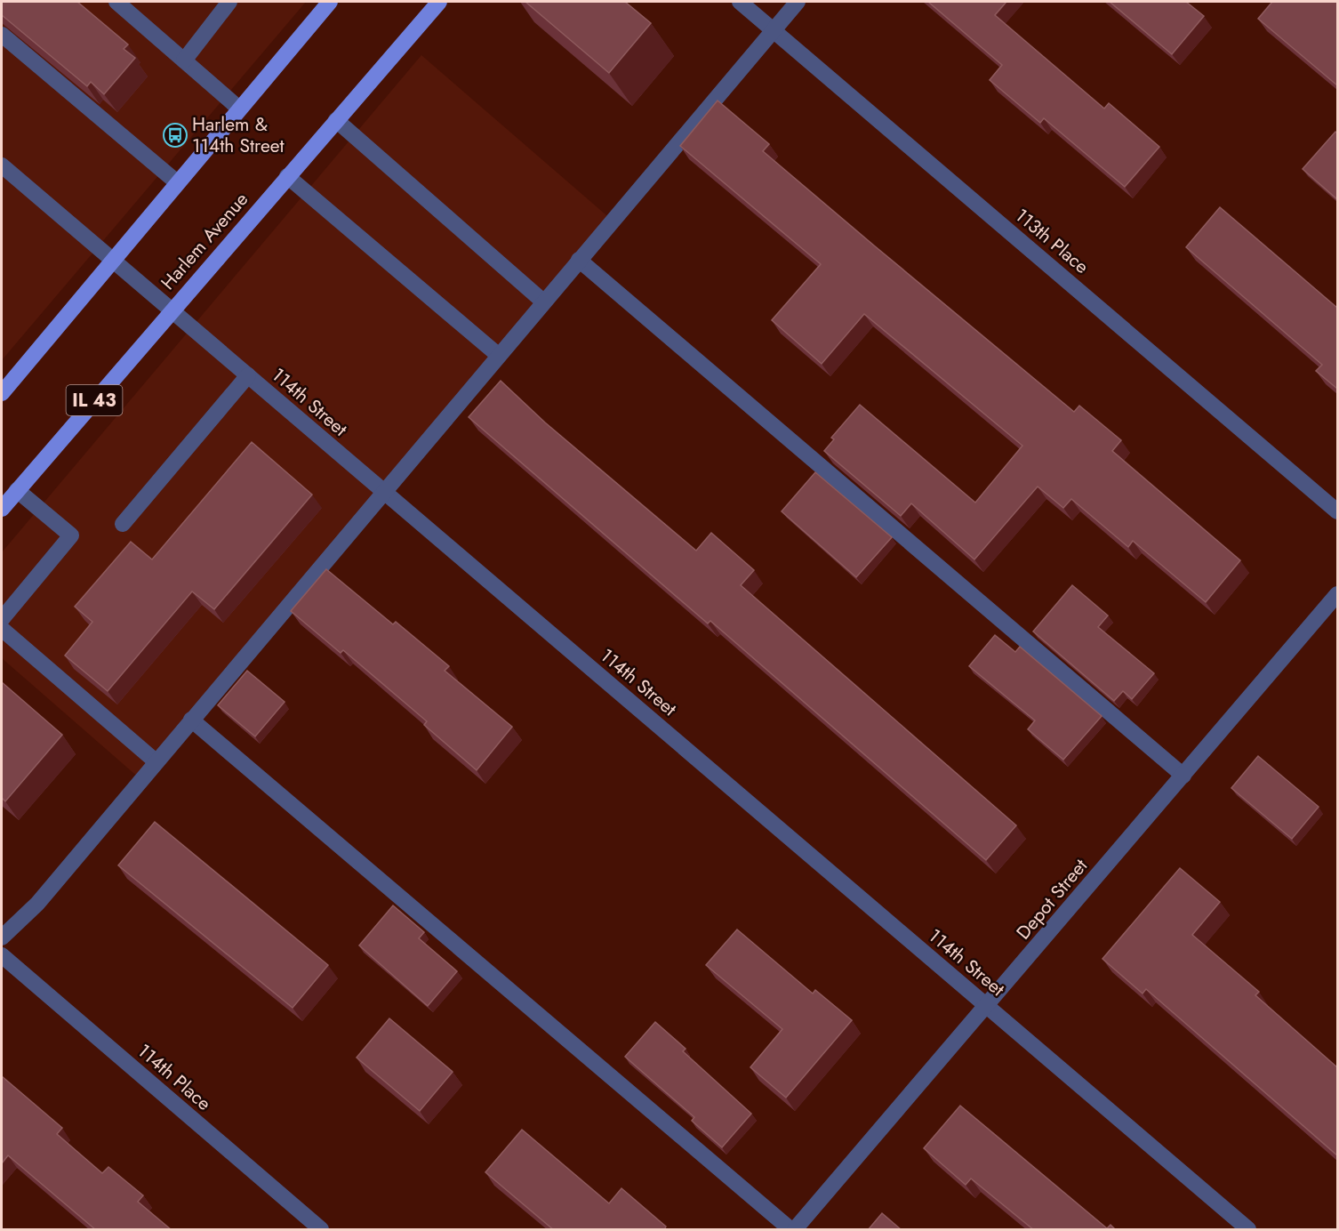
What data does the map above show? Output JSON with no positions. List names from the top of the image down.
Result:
{
  "streets": {
    "main road": ["Harlem Avenue", "IL 43"],
    "street": [
      "113th Place",
      "114th Street",
      "Depot Street",
      "114th Place"
    ]
  },
  "crossings": [
    ["Harlem Avenue", "114th Street"],
    ["114th Street", "Depot Street"]
  ],
  "places": {
    "bus stop": ["Harlem & 114th Street"]
  }
}
